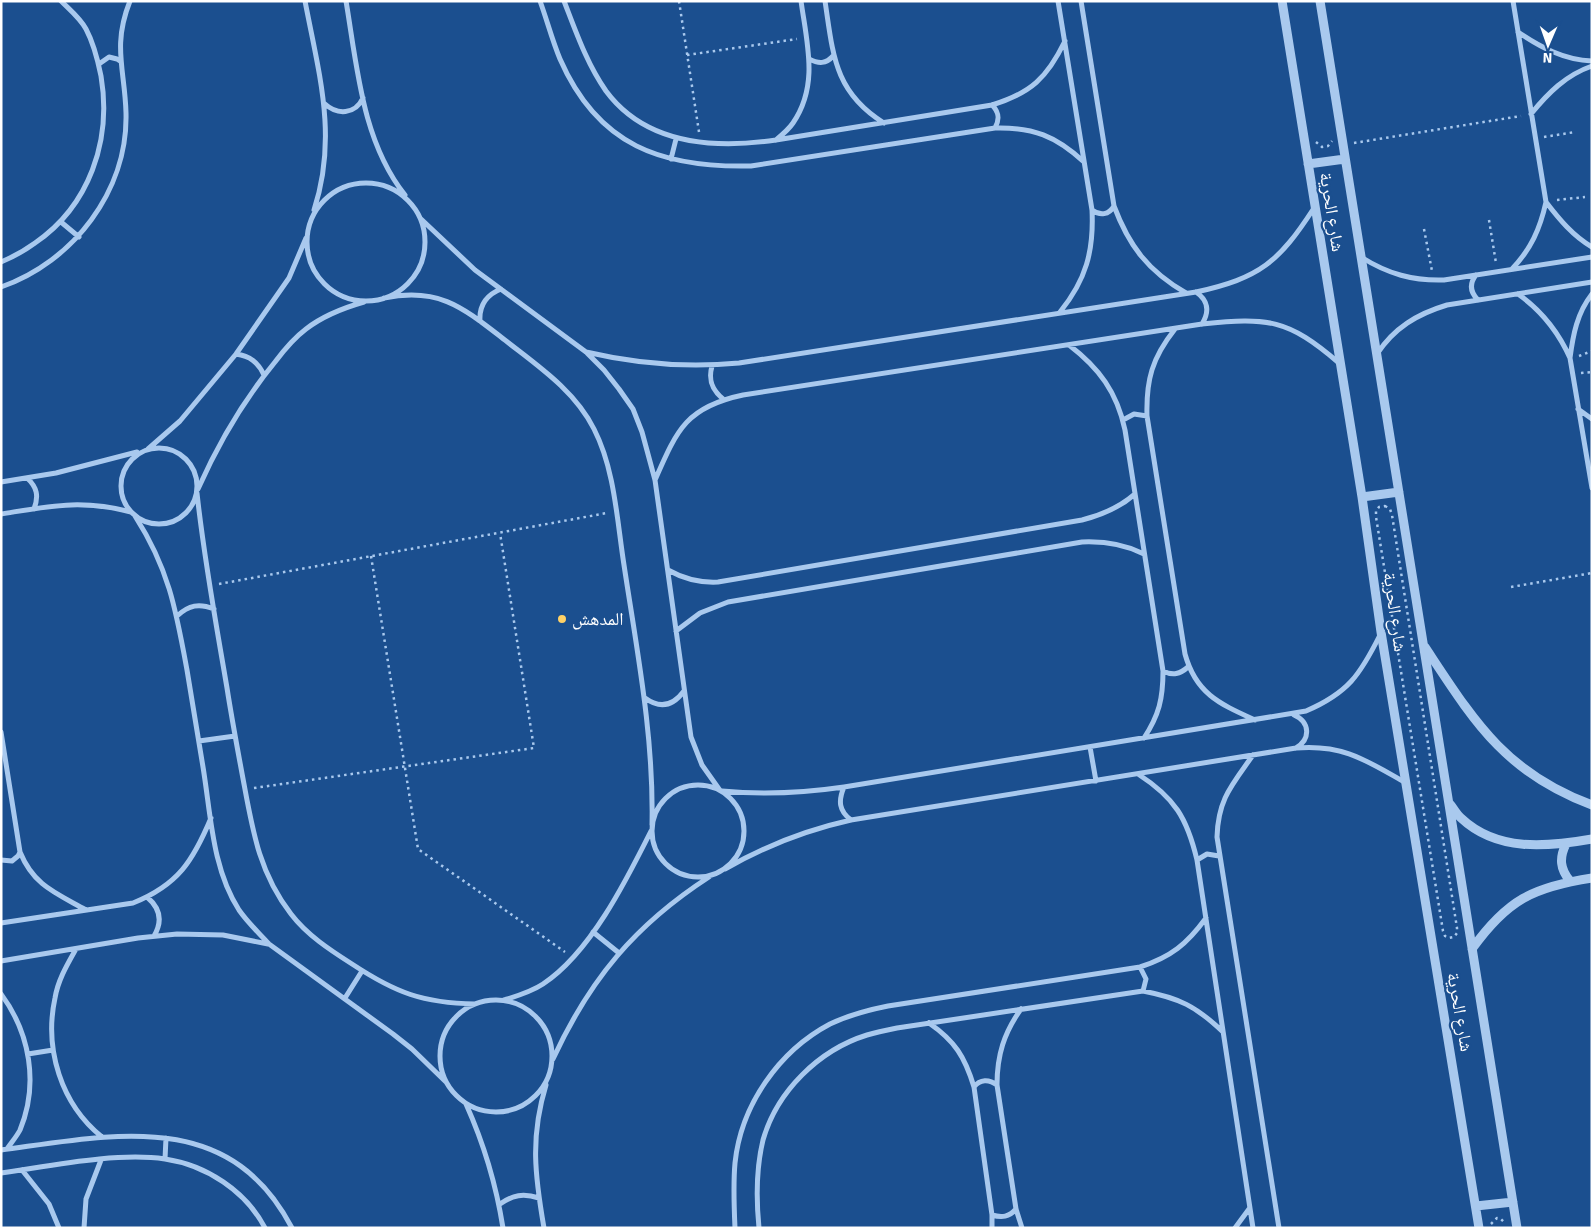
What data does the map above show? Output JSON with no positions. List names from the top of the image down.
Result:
{
  "streets": {
    "street": ["شارع الحرية"]
  },
  "places": ["المدهش"],
  "north": "bottom"
}
